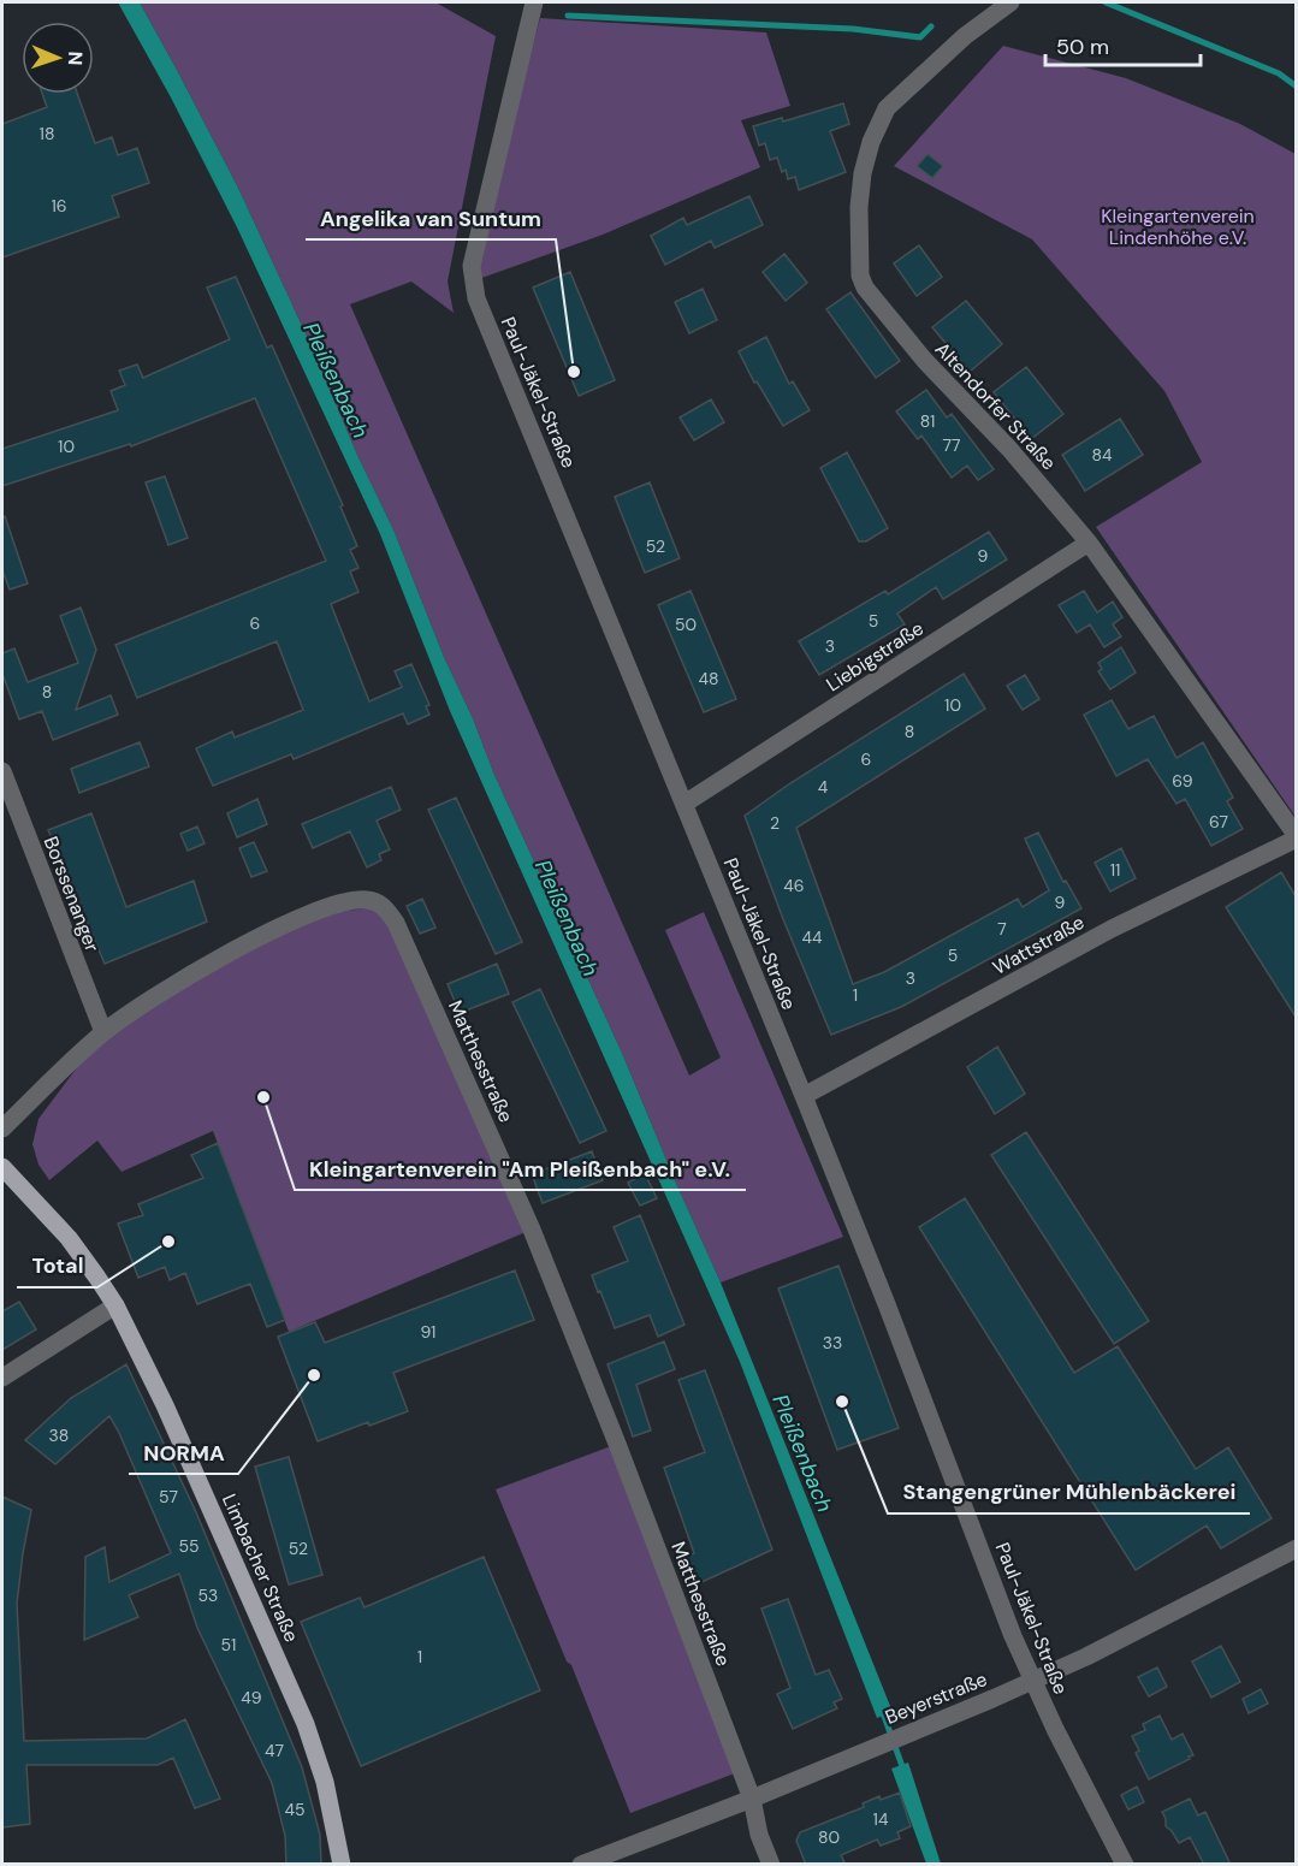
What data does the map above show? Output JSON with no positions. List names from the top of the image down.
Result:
{
  "streets": {
    "main road": ["Limbacher Straße"],
    "street": [
      "Paul-Jäkel-Straße",
      "Altendorfer Straße",
      "Liebigstraße",
      "Borssenanger",
      "Wattstraße",
      "Matthesstraße",
      "Beyerstraße"
    ]
  },
  "crossings": [
    ["Paul-Jäkel-Straße", "Liebigstraße"],
    ["Paul-Jäkel-Straße", "Wattstraße"],
    ["Paul-Jäkel-Straße", "Beyerstraße"],
    ["Altendorfer Straße", "Liebigstraße"],
    ["Altendorfer Straße", "Wattstraße"],
    ["Borssenanger", "Matthesstraße"],
    ["Matthesstraße", "Beyerstraße"]
  ],
  "water": ["Pleißenbach"],
  "parks": ["Kleingartenverein Lindenhöhe e.V."],
  "places": [
    "Angelika van Suntum",
    "Kleingartenverein \"Am Pleißenbach\" e.V.",
    "Total",
    "NORMA",
    "Stangengrüner Mühlenbäckerei"
  ],
  "house_numbers": [
    "18",
    "16",
    "81",
    "77",
    "10",
    "84",
    "52",
    "9",
    "5",
    "6",
    "50",
    "3",
    "48",
    "8",
    "10",
    "8",
    "6",
    "69",
    "4",
    "67",
    "2",
    "11",
    "46",
    "9",
    "7",
    "44",
    "5",
    "3",
    "1",
    "91",
    "33",
    "38",
    "57",
    "55",
    "52",
    "53",
    "51",
    "1",
    "49",
    "47",
    "45",
    "14",
    "80"
  ],
  "scale_bar": "50 m",
  "north": "right"
}
